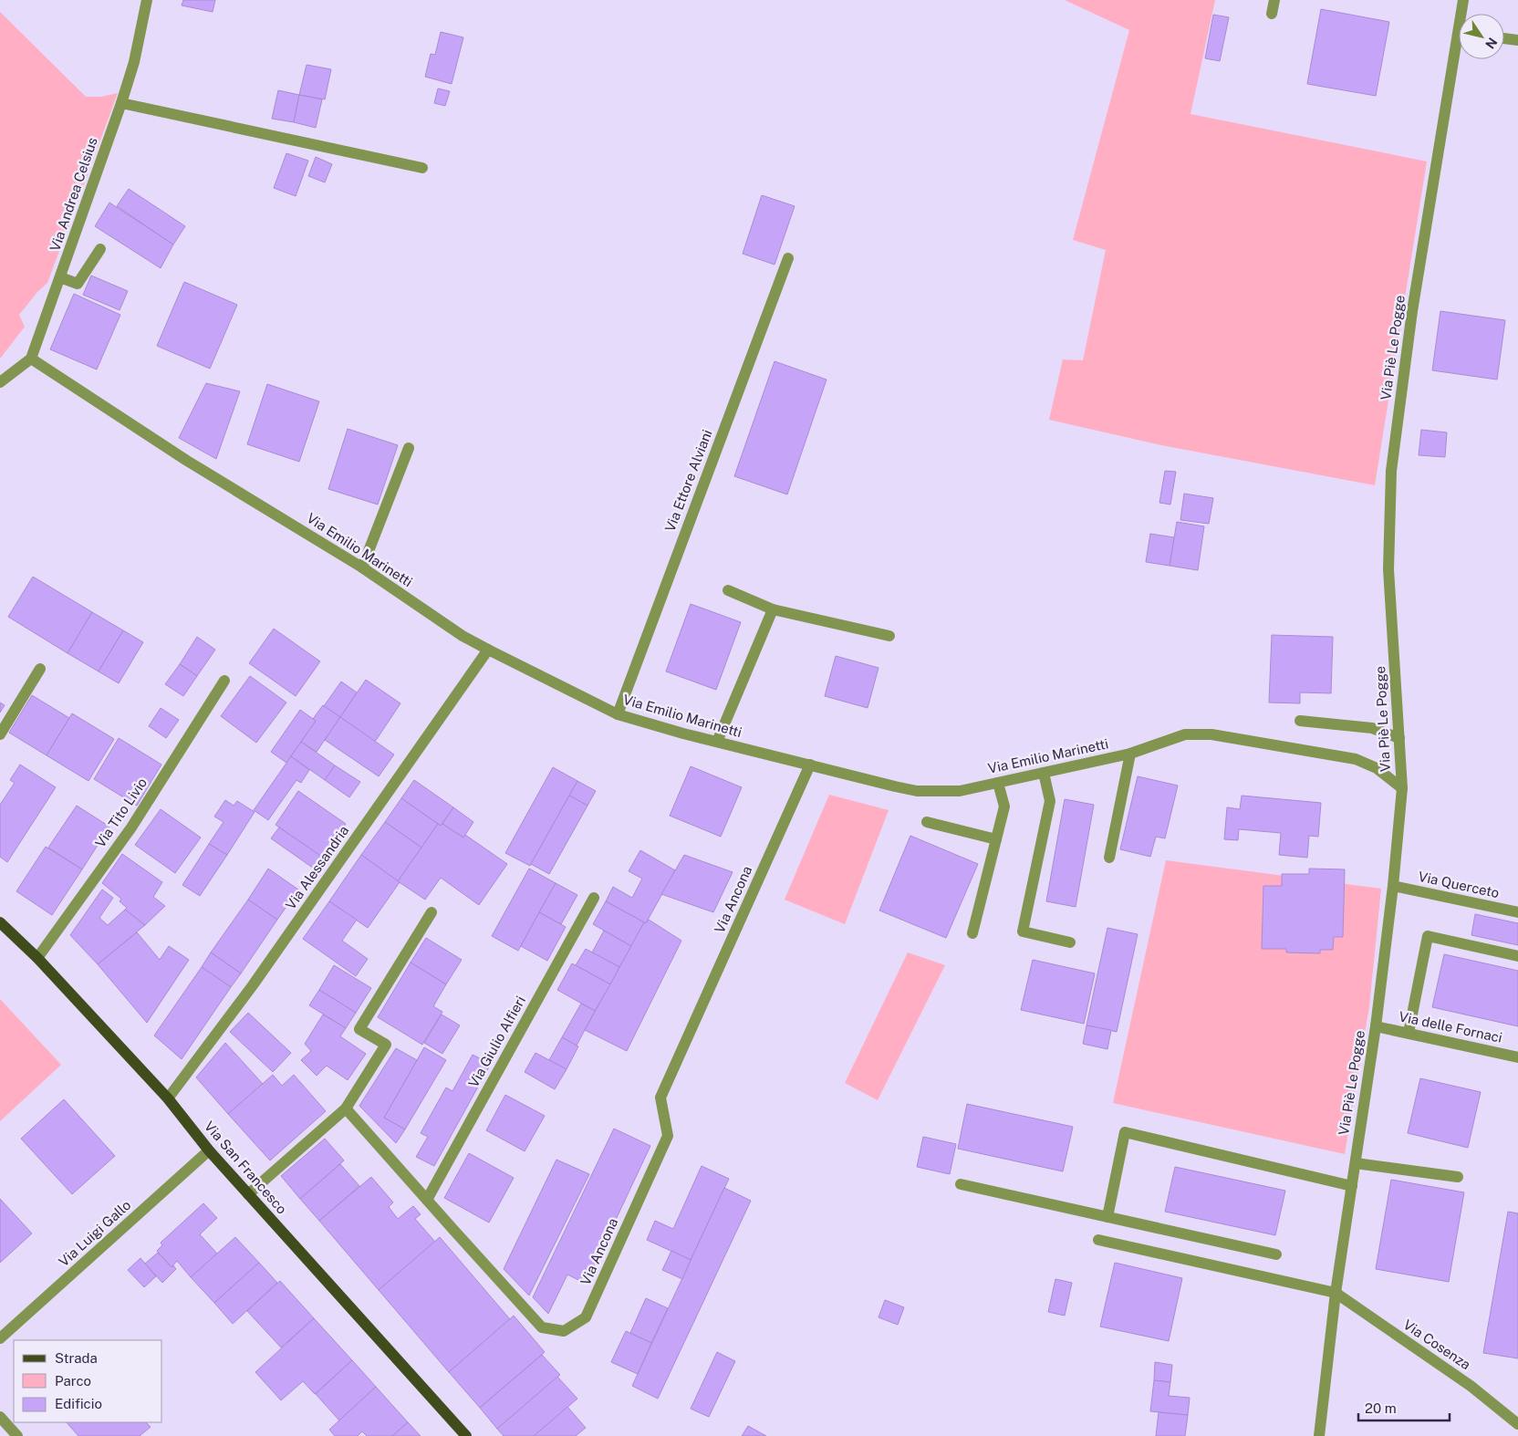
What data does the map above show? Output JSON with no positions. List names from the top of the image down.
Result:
{
  "streets": {
    "main road": ["Via San Francesco"],
    "street": [
      "Via Andrea Celsius",
      "Via Piè Le Pogge",
      "Via Ettore Alviani",
      "Via Emilio Marinetti",
      "Via Tito Livio",
      "Via Alessandria",
      "Via Querceto",
      "Via Ancona",
      "Via delle Fornaci",
      "Via Giulio Alfieri",
      "Via Luigi Gallo",
      "Via Cosenza"
    ]
  },
  "crossings": [
    ["Via Andrea Celsius", "Via Emilio Marinetti"],
    ["Via Piè Le Pogge", "Via Emilio Marinetti"],
    ["Via Piè Le Pogge", "Via Querceto"],
    ["Via Piè Le Pogge", "Via delle Fornaci"],
    ["Via Piè Le Pogge", "Via Cosenza"],
    ["Via Ettore Alviani", "Via Emilio Marinetti"],
    ["Via Emilio Marinetti", "Via Alessandria"],
    ["Via Emilio Marinetti", "Via Ancona"],
    ["Via Tito Livio", "Via San Francesco"],
    ["Via Alessandria", "Via San Francesco"],
    ["Via Ancona", "Via Giulio Alfieri"],
    ["Via San Francesco", "Via Luigi Gallo"]
  ],
  "legend": ["Strada", "Parco", "Edificio"],
  "scale_bar": "20 m",
  "north": "bottom right"
}
